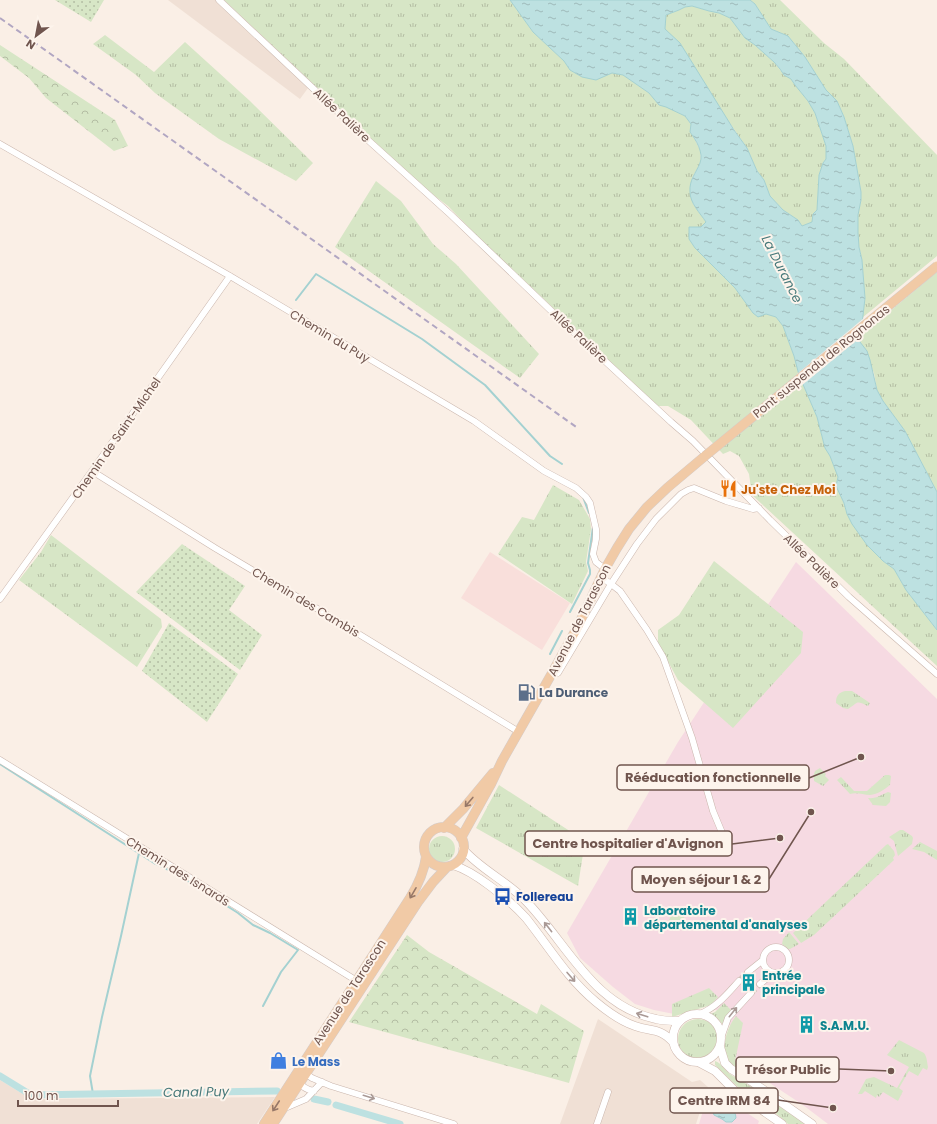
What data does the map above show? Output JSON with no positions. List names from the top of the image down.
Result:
{
  "streets": {
    "main road": ["Pont suspendu de Rognonas", "Avenue de Tarascon"],
    "street": [
      "Allée Palière",
      "Chemin du Puy",
      "Chemin de Saint-Michel",
      "Chemin des Cambis",
      "Chemin des Isnards"
    ]
  },
  "crossings": [
    ["Chemin du Puy", "Chemin de Saint-Michel"],
    ["Chemin du Puy", "Avenue de Tarascon"],
    ["Pont suspendu de Rognonas", "Avenue de Tarascon"],
    ["Chemin de Saint-Michel", "Chemin des Cambis"],
    ["Chemin des Cambis", "Avenue de Tarascon"],
    ["Avenue de Tarascon", "Chemin des Isnards"]
  ],
  "water": ["La Durance", "Canal Puy"],
  "places": {
    "restaurant": ["Ju'ste Chez Moi"],
    "fuel station": ["La Durance"],
    "other": [
      "Rééducation fonctionnelle",
      "Moyen séjour 1 & 2",
      "Centre hospitalier d'Avignon",
      "Trésor Public",
      "Centre IRM 84"
    ],
    "bus stop": ["Follereau"],
    "building": ["Laboratoire départemental d'analyses", "Entrée principale", "S.A.M.U."],
    "shop": ["Le Mass"]
  },
  "scale_bar": "100 m",
  "north": "bottom left"
}
